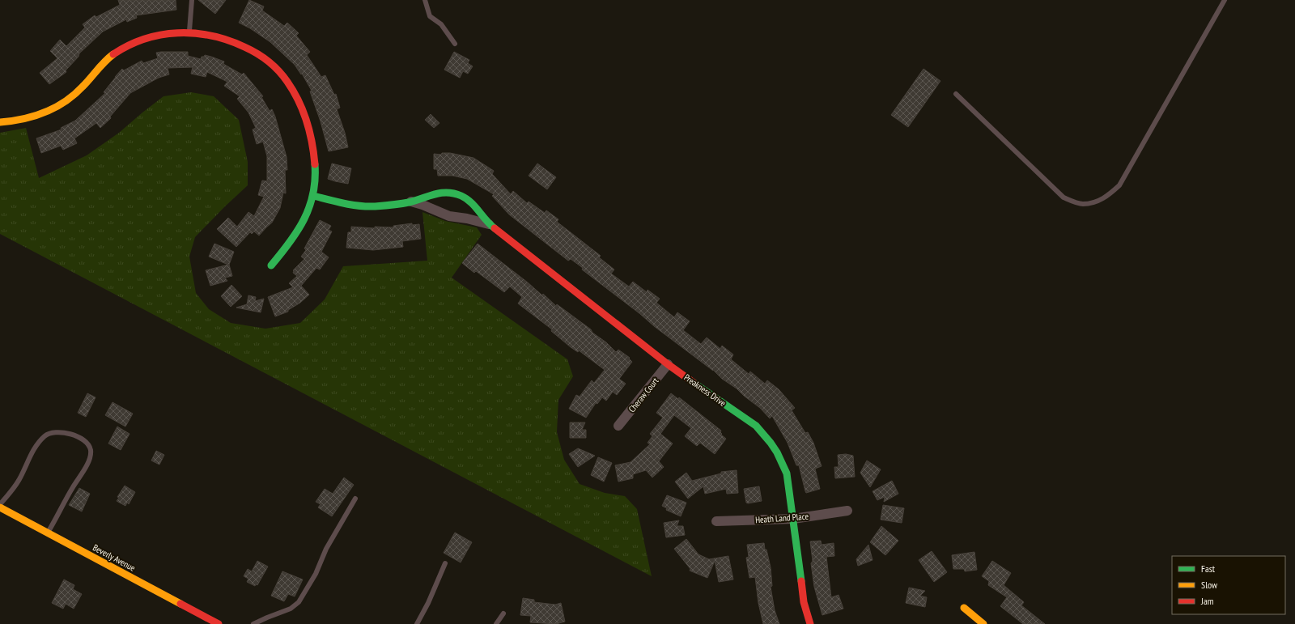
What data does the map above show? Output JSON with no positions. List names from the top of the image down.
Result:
{
  "streets": {
    "street": [
      "Preakness Drive",
      "Cheraw Court",
      "Heath Land Place",
      "Beverly Avenue"
    ]
  },
  "crossings": [
    ["Preakness Drive", "Cheraw Court"],
    ["Preakness Drive", "Heath Land Place"]
  ],
  "legend": ["Fast", "Slow", "Jam"]
}
